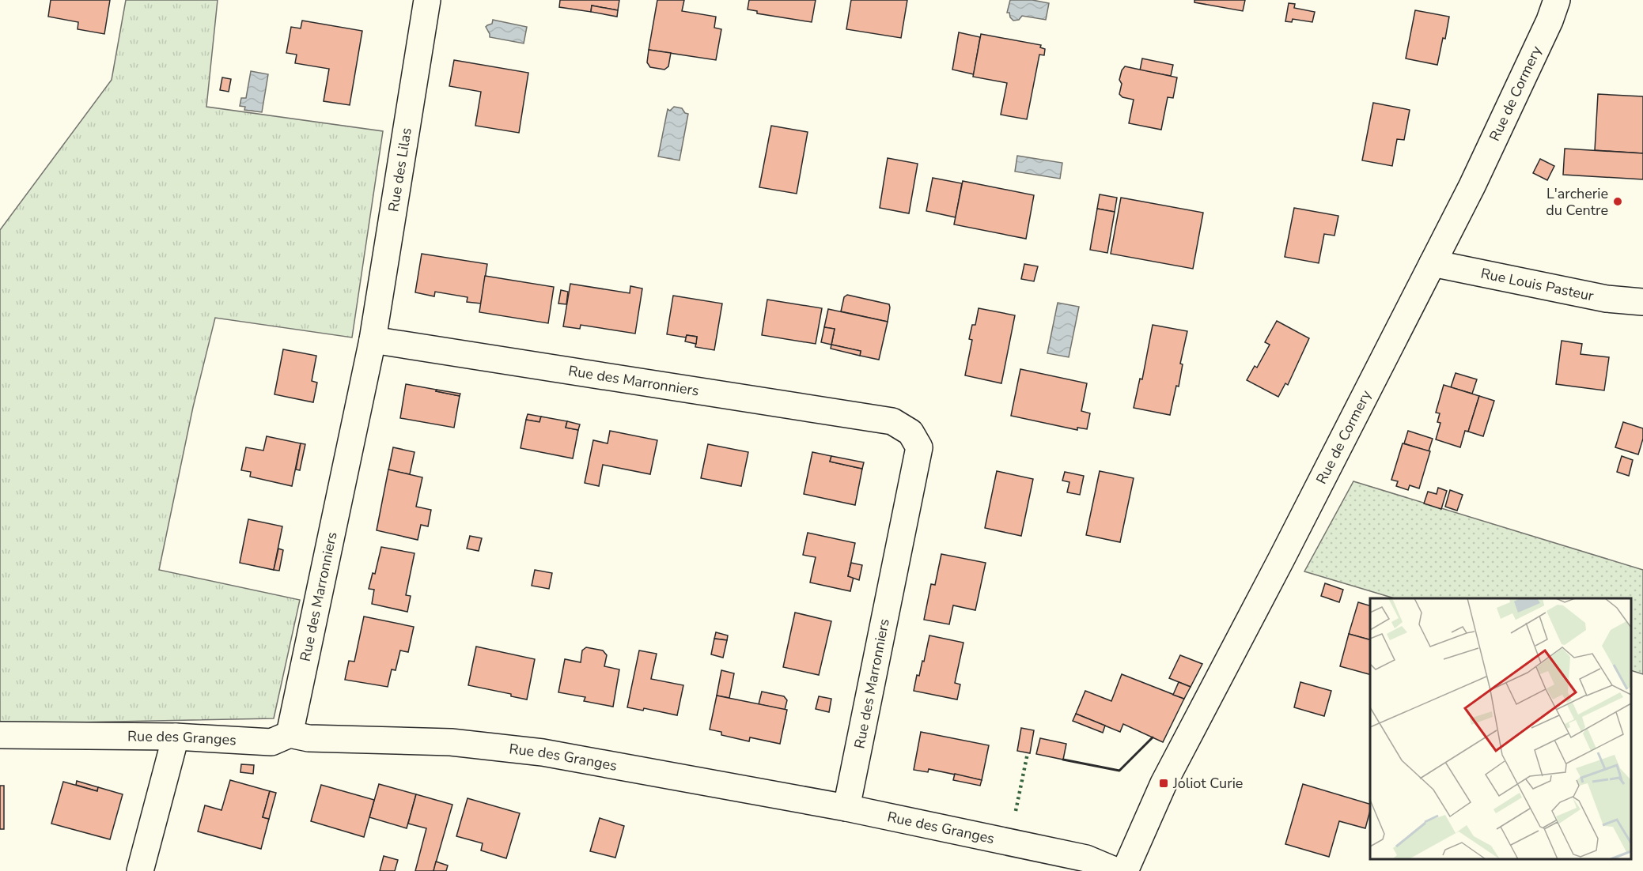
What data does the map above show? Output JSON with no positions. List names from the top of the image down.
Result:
{
  "streets": {
    "street": [
      "Rue de Cormery",
      "Rue des Lilas",
      "Rue Louis Pasteur",
      "Rue des Marronniers",
      "Rue des Granges"
    ]
  },
  "crossings": [
    ["Rue de Cormery", "Rue Louis Pasteur"],
    ["Rue des Lilas", "Rue des Marronniers"],
    ["Rue des Marronniers", "Rue des Granges"]
  ],
  "places": {
    "other": ["L'archerie du Centre"],
    "transit": ["Joliot Curie"]
  }
}
